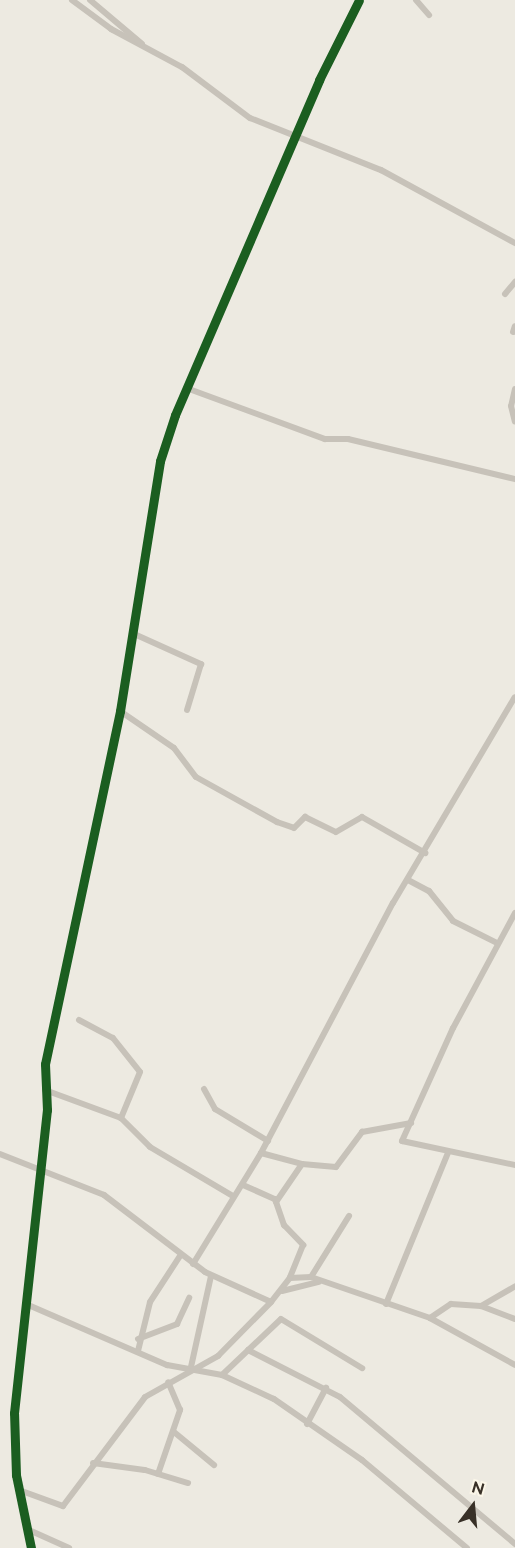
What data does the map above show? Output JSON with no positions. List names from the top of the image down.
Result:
{
  "north": "top"
}
